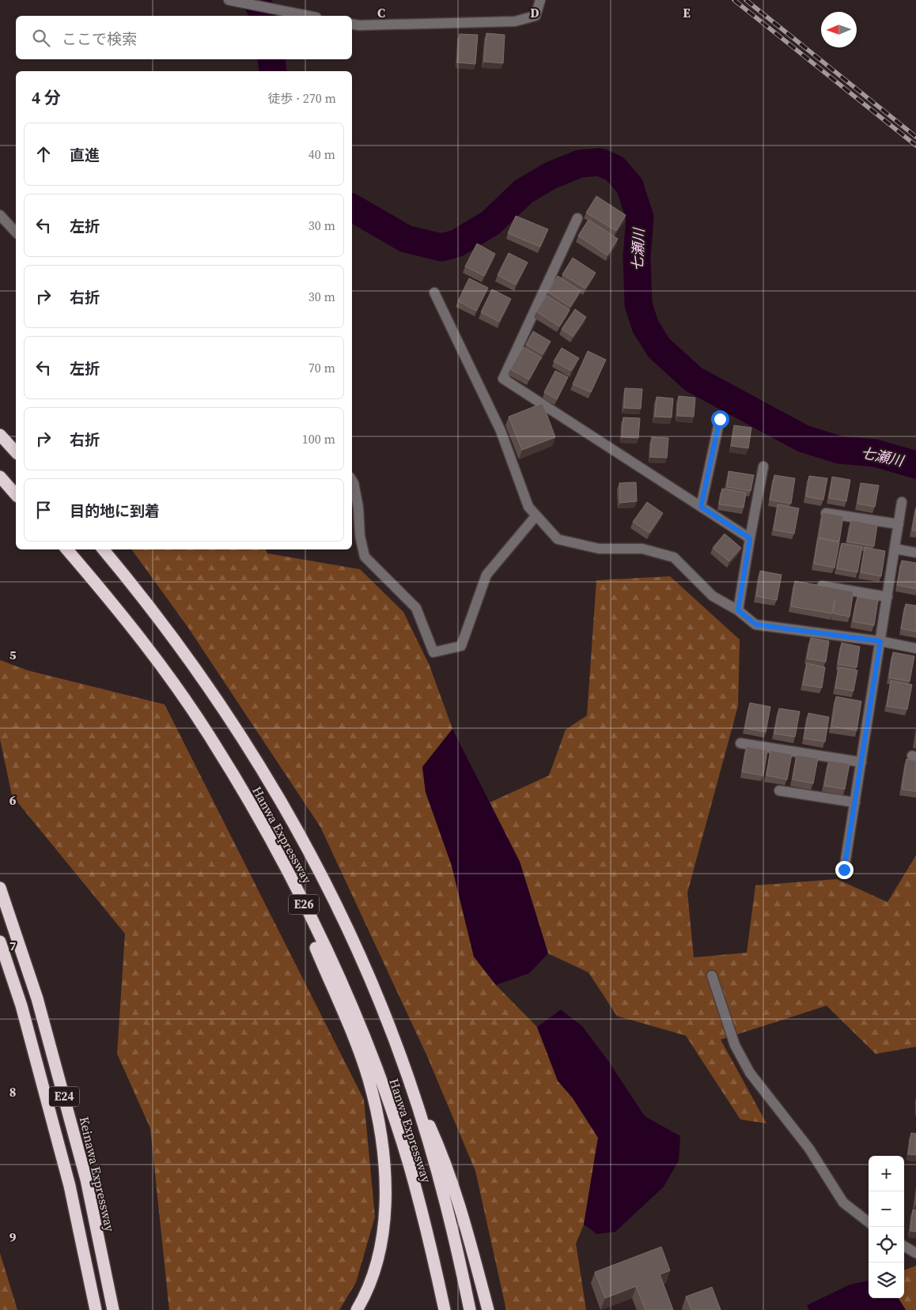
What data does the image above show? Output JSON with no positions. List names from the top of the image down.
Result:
{
  "streets": {
    "highway": [
      "Hanwa Expressway",
      "E26",
      "E24",
      "Keinawa Expressway"
    ]
  },
  "water": ["七瀬川"],
  "north": "left",
  "page": {
    "search": "ここで検索",
    "heading": ["4 分", "徒歩 · 270 m"],
    "list": [
      ["直進", "40 m"],
      ["左折", "30 m"],
      ["右折", "30 m"],
      ["左折", "70 m"],
      ["右折", "100 m"],
      "目的地に到着"
    ],
    "map_buttons": ["+", "−"]
  },
  "grid": {
    "columns": ["C", "D", "E"],
    "rows": [
      "5",
      "6",
      "7",
      "8",
      "9"
    ]
  }
}
